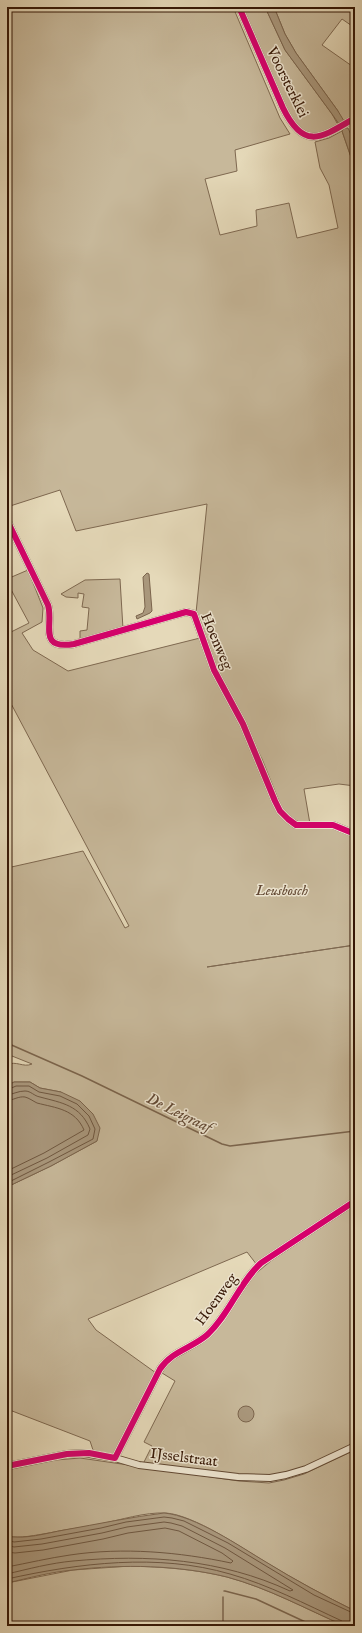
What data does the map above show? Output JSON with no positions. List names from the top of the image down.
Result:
{
  "streets": {
    "street": ["Voorsterklei", "Hoenweg", "IJsselstraat"]
  },
  "crossings": [
    ["Hoenweg", "IJsselstraat"]
  ],
  "water": ["De Leigraaf"],
  "parks": ["Leusbosch"]
}
